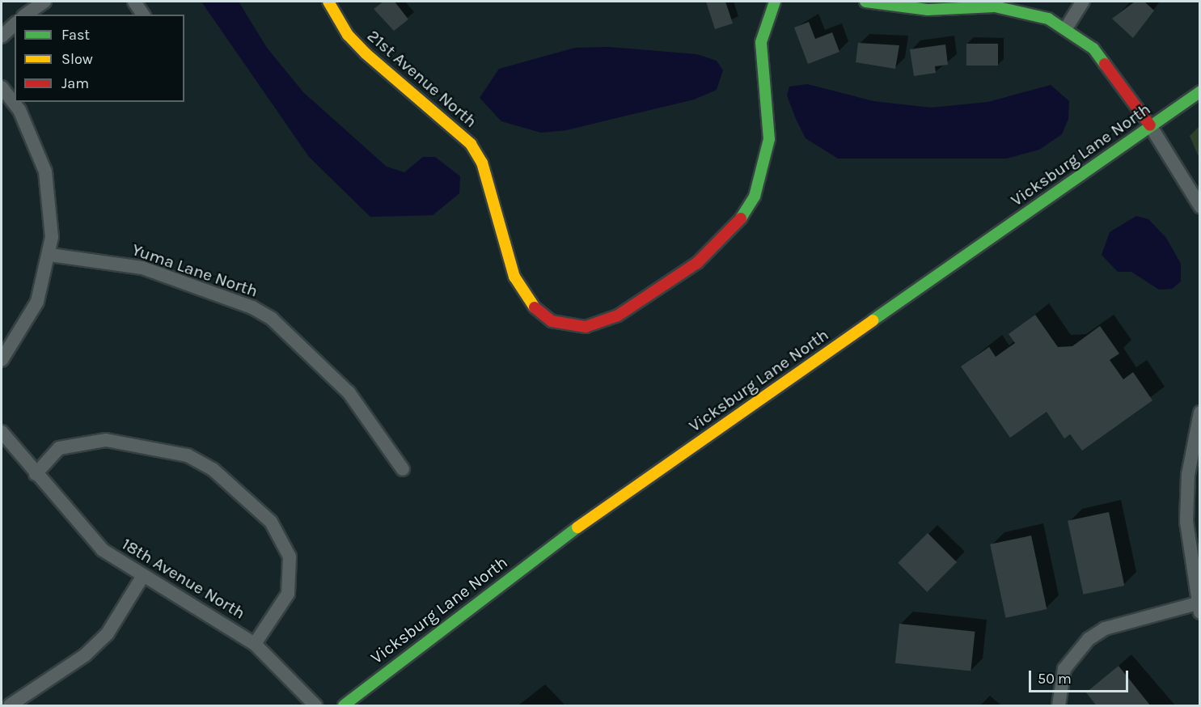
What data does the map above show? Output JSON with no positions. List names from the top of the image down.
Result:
{
  "streets": {
    "street": [
      "21st Avenue North",
      "Vicksburg Lane North",
      "Yuma Lane North",
      "18th Avenue North"
    ]
  },
  "legend": ["Fast", "Slow", "Jam"],
  "scale_bar": "50 m"
}
